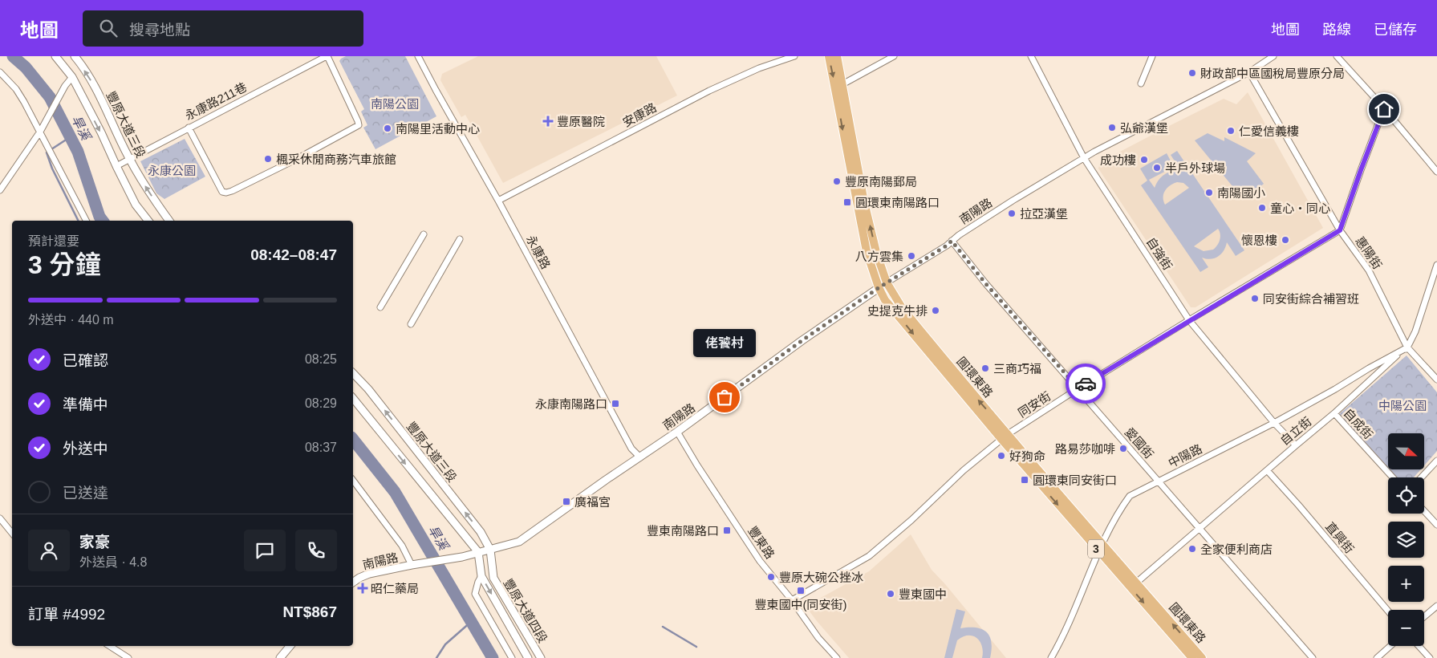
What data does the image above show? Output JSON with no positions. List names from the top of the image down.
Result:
{
  "streets": {
    "main road": ["圓環東路", "3"],
    "street": [
      "永康路211巷",
      "安康路",
      "豐原大道三段",
      "南陽路",
      "永康路",
      "惠陽街",
      "自強街",
      "同安街",
      "自成街",
      "自立街",
      "愛國街",
      "中陽路",
      "直興街",
      "豐東路",
      "豐原大道四段"
    ]
  },
  "crossings": [
    ["永康路211巷", "豐原大道三段"],
    ["安康路", "永康路"],
    ["豐原大道三段", "南陽路"],
    ["豐原大道三段", "豐原大道四段"],
    ["南陽路", "永康路"],
    ["南陽路", "惠陽街"],
    ["南陽路", "自強街"],
    ["南陽路", "圓環東路"],
    ["南陽路", "愛國街"],
    ["南陽路", "豐東路"],
    ["南陽路", "豐原大道四段"],
    ["惠陽街", "同安街"],
    ["惠陽街", "自立街"],
    ["惠陽街", "中陽路"],
    ["自強街", "同安街"],
    ["自強街", "自立街"],
    ["自強街", "中陽路"],
    ["圓環東路", "同安街"],
    ["圓環東路", "自立街"],
    ["圓環東路", "中陽路"],
    ["同安街", "愛國街"],
    ["同安街", "豐東路"],
    ["自成街", "自立街"],
    ["自立街", "愛國街"],
    ["自立街", "中陽路"],
    ["自立街", "直興街"],
    ["愛國街", "中陽路"]
  ],
  "water": ["旱溪"],
  "parks": ["南陽公園", "永康公園", "中陽公園"],
  "places": {
    "other": [
      "財政部中區國稅局豐原分局",
      "弘爺漢堡",
      "南陽里活動中心",
      "仁愛信義樓",
      "楓采休閒商務汽車旅館",
      "成功樓",
      "半戶外球場",
      "豐原南陽郵局",
      "南陽國小",
      "童心‧同心",
      "拉亞漢堡",
      "懷恩樓",
      "八方雲集",
      "同安街綜合補習班",
      "史提克牛排",
      "三商巧福",
      "佬饕村",
      "路易莎咖啡",
      "好狗命",
      "全家便利商店",
      "豐原大碗公挫冰",
      "豐東國中"
    ],
    "health": ["豐原醫院", "昭仁藥局"],
    "transit": [
      "圓環東南陽路口",
      "永康南陽路口",
      "圓環東同安街口",
      "廣福宮",
      "豐東南陽路口",
      "豐東國中(同安街)"
    ]
  },
  "north": "right",
  "page": {
    "header": "地圖",
    "search": "搜尋地點",
    "nav": ["地圖", "路線", "已儲存"],
    "heading": ["3 分鐘", "預計還要", "08:42–08:47"],
    "panel": [
      "家豪",
      "外送員 · 4.8",
      "訂單 #4992",
      "NT$867"
    ],
    "bar": "外送中 · 440 m",
    "bubble": "佬饕村",
    "list": [
      ["已確認", "08:25"],
      ["準備中", "08:29"],
      ["外送中", "08:37"],
      "已送達"
    ],
    "map_buttons": ["+", "−"]
  }
}
